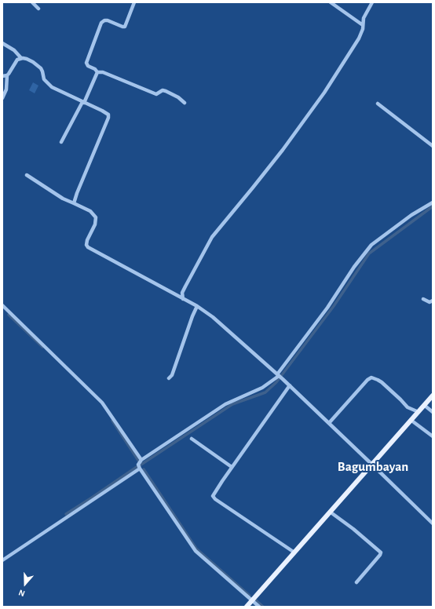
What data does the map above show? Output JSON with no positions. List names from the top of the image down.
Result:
{
  "districts": ["Bagumbayan"],
  "north": "bottom"
}
